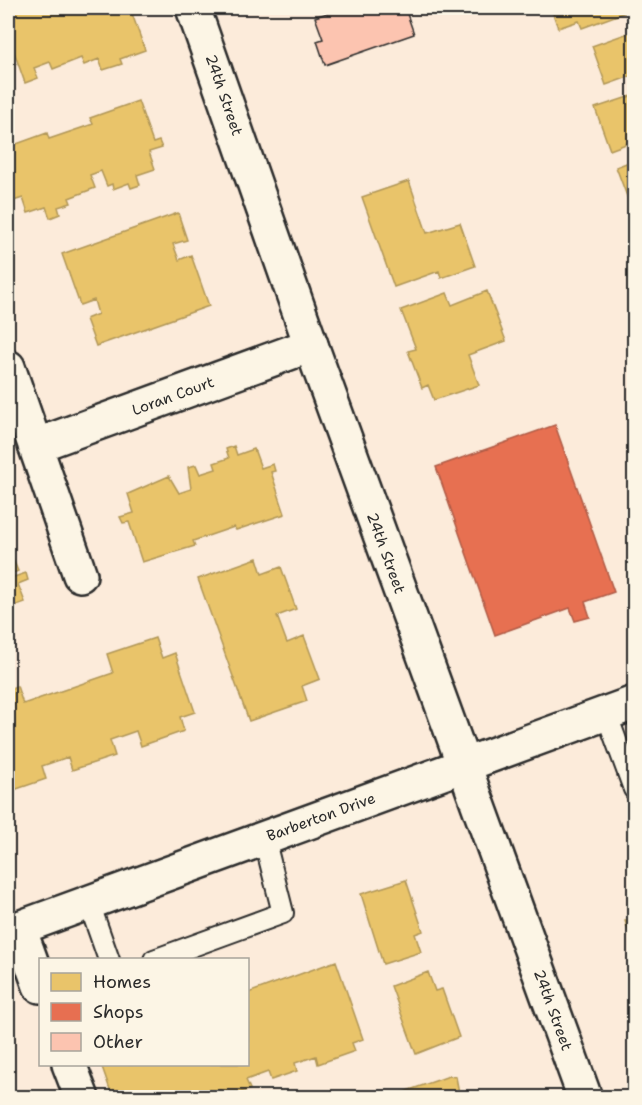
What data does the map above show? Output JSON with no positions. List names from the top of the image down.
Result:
{
  "streets": {
    "street": ["24th Street", "Loran Court", "Barberton Drive"]
  },
  "crossings": [
    ["24th Street", "Loran Court"],
    ["24th Street", "Barberton Drive"]
  ],
  "legend": ["Homes", "Shops", "Other"]
}
